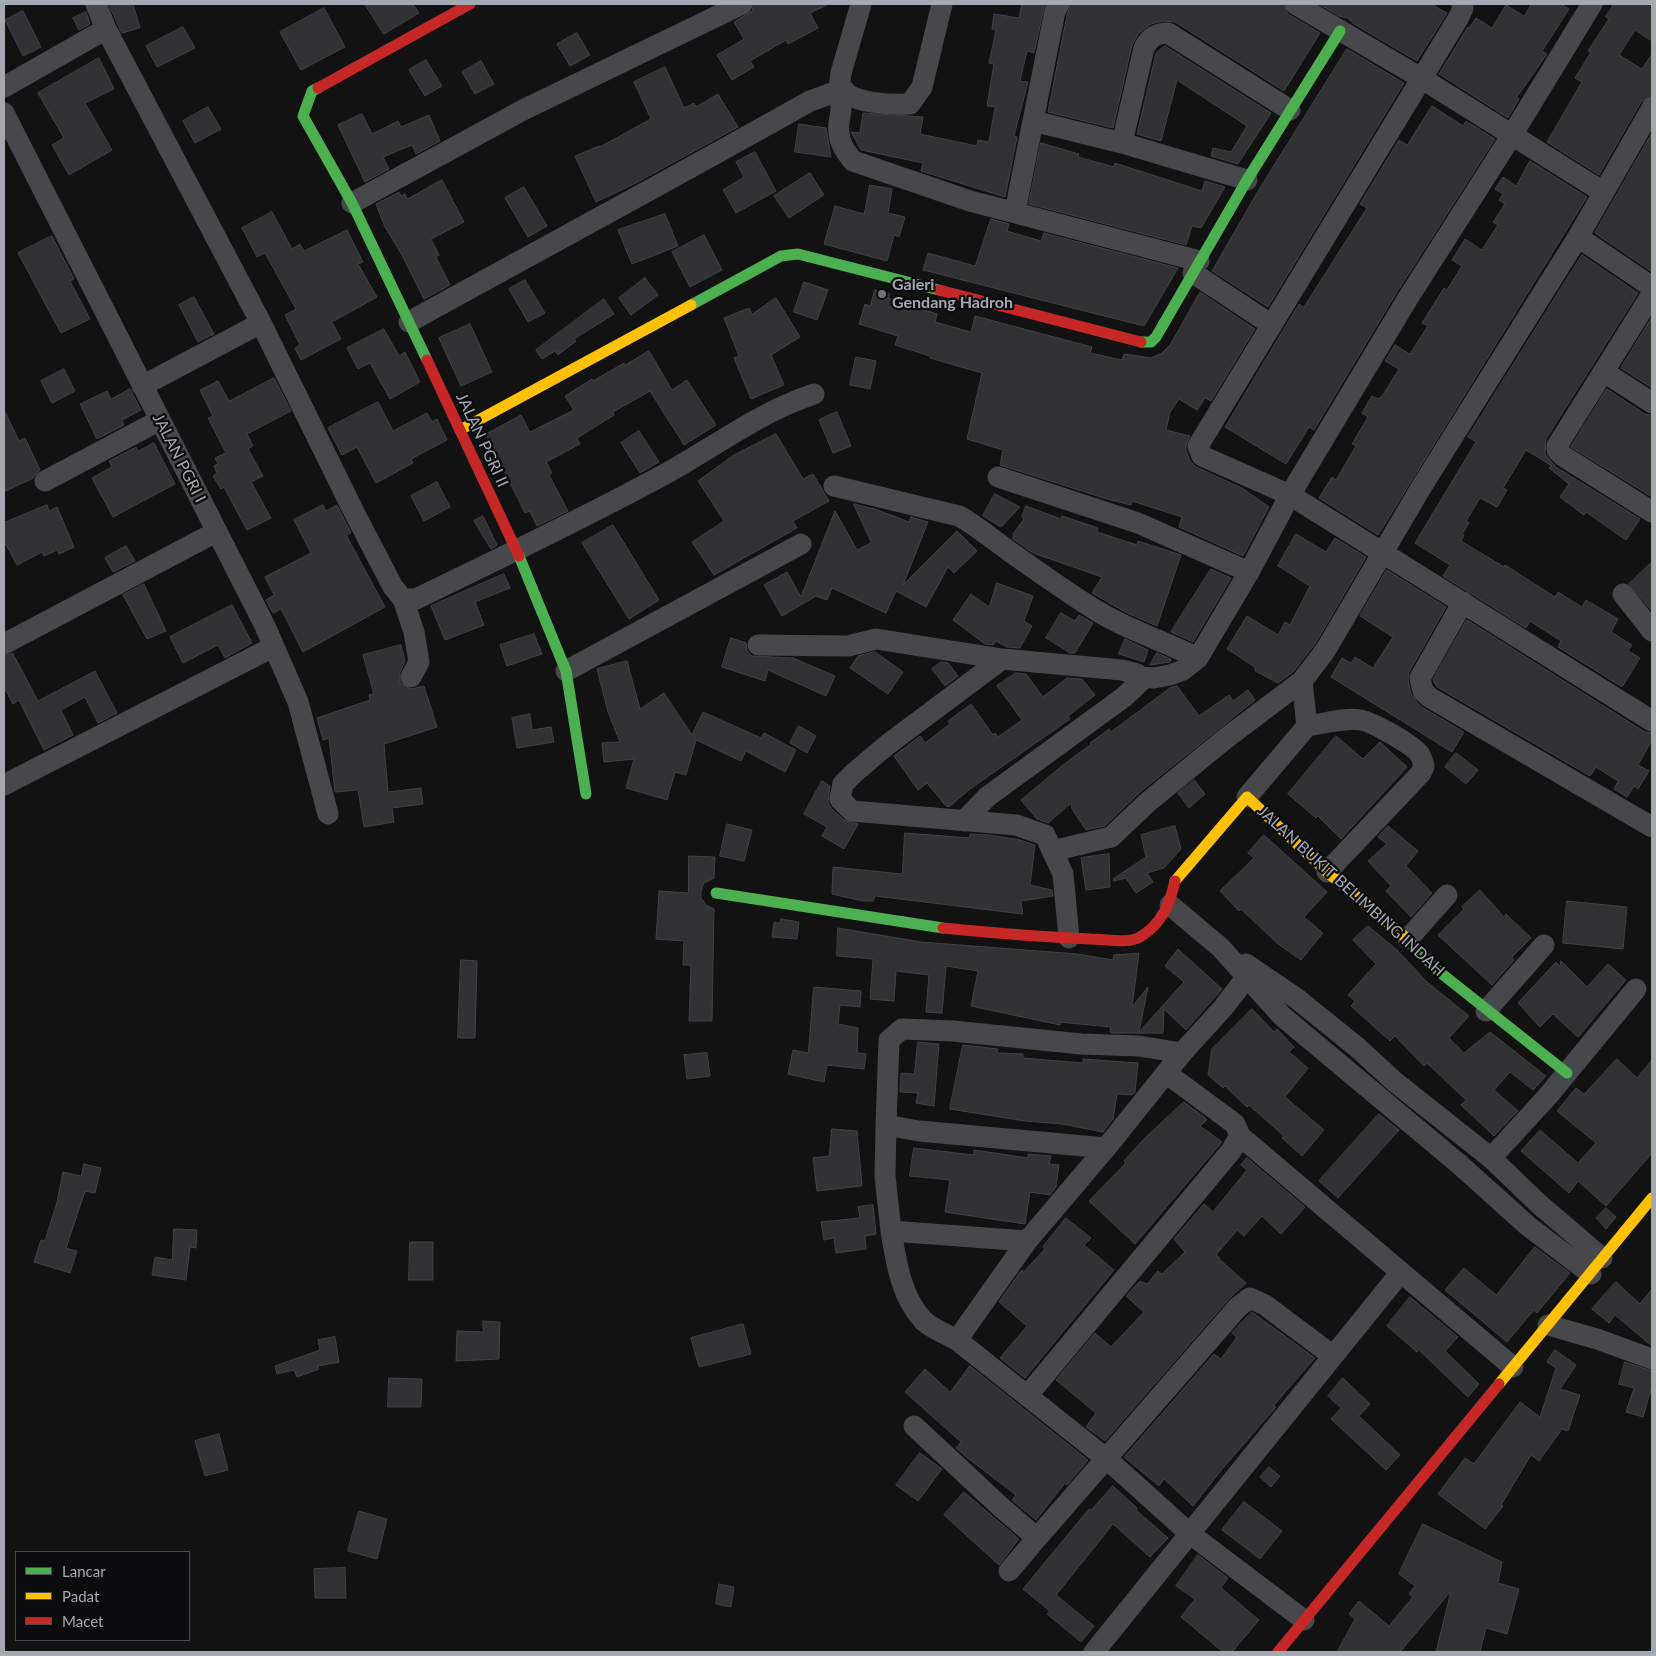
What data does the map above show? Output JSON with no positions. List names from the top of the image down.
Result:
{
  "streets": {
    "street": ["JALAN PGRI II", "JALAN PGRI I", "JALAN BUKIT BELIMBING INDAH"]
  },
  "places": ["Galeri Gendang Hadroh"],
  "legend": ["Lancar", "Padat", "Macet"]
}
